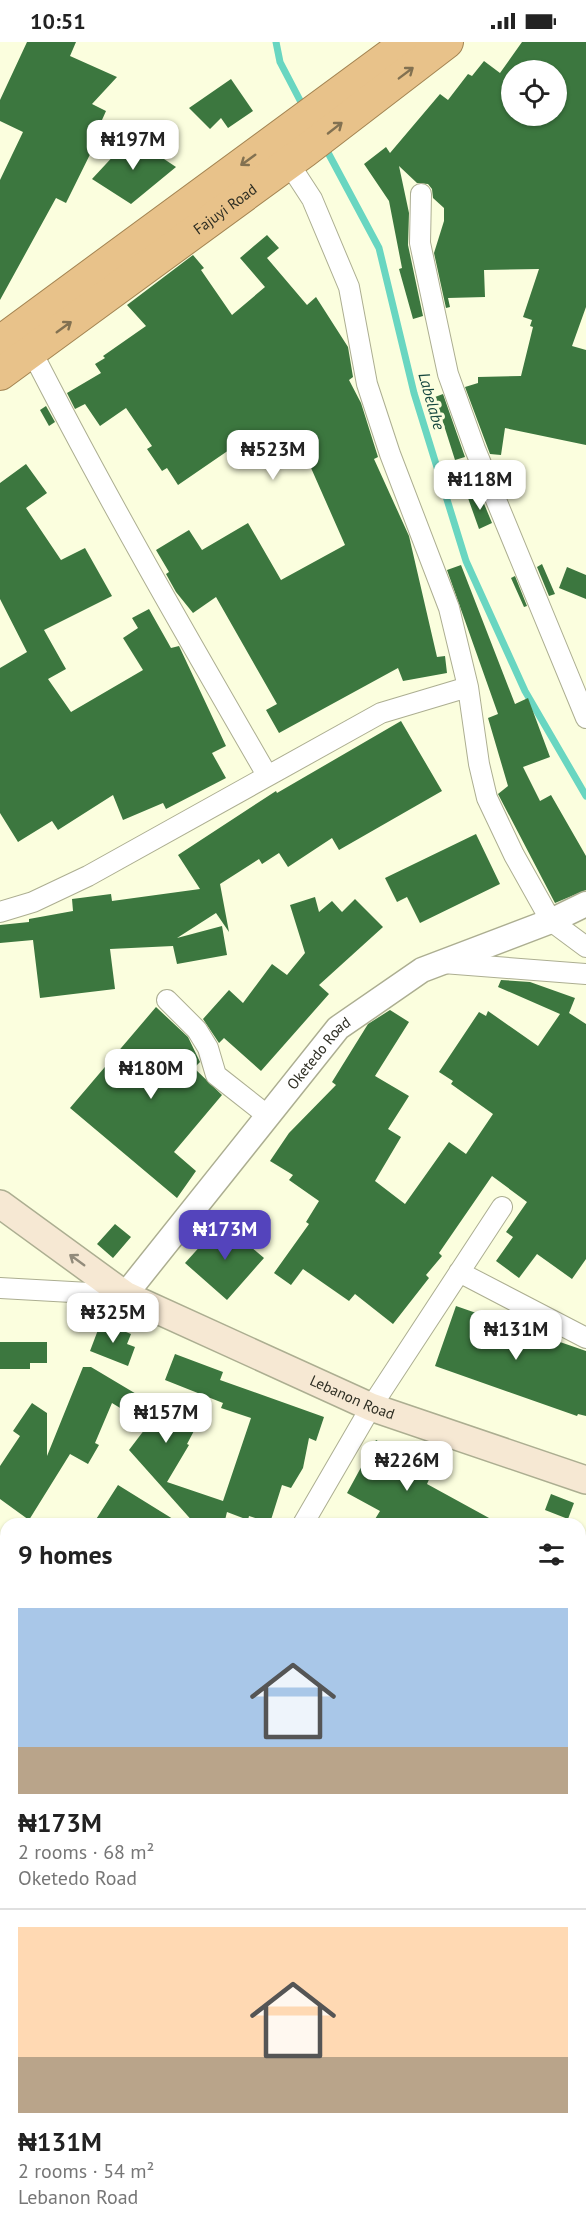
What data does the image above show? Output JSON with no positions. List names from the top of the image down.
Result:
{
  "streets": {
    "highway": ["Fajuyi Road"],
    "main road": ["Lebanon Road"],
    "street": ["Oketedo Road"]
  },
  "crossings": [
    ["Oketedo Road", "Lebanon Road"]
  ],
  "water": ["Labelabe"],
  "page": {
    "status": "10:51",
    "price": [
      "₦197M",
      "₦523M",
      "₦118M",
      "₦180M",
      "₦173M",
      "₦325M",
      "₦131M",
      "₦157M",
      "₦226M"
    ],
    "heading": "9 homes",
    "list": [
      {
        "name": "₦173M",
        "note": "2 rooms · 68 m² · Oketedo Road"
      },
      {
        "name": "₦131M",
        "note": "2 rooms · 54 m² · Lebanon Road"
      }
    ]
  }
}
